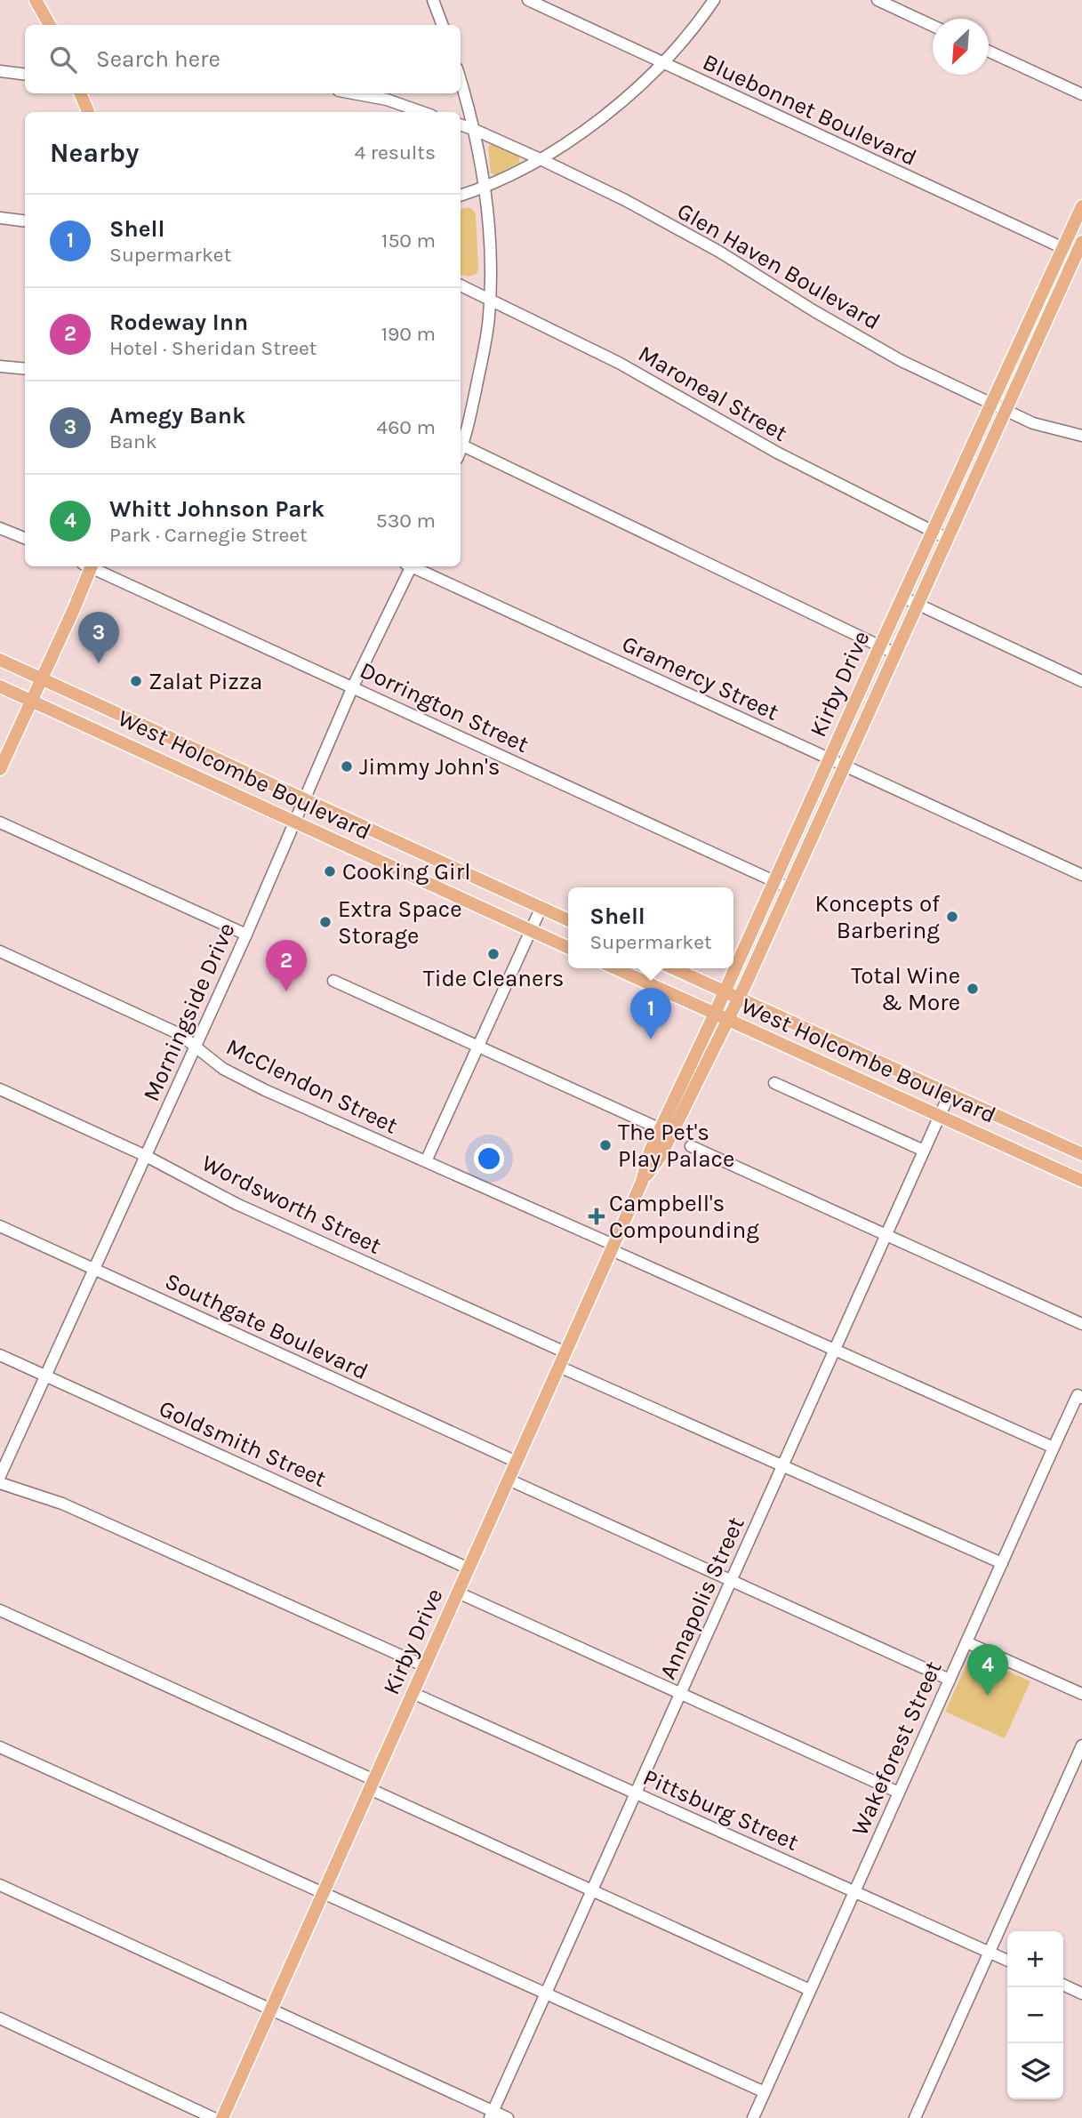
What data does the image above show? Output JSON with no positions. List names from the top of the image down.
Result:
{
  "streets": {
    "main road": ["Kirby Drive", "West Holcombe Boulevard"],
    "street": [
      "Bluebonnet Boulevard",
      "Glen Haven Boulevard",
      "Maroneal Street",
      "Gramercy Street",
      "Dorrington Street",
      "Morningside Drive",
      "McClendon Street",
      "Wordsworth Street",
      "Southgate Boulevard",
      "Goldsmith Street",
      "Annapolis Street",
      "Wakeforest Street",
      "Pittsburg Street"
    ]
  },
  "crossings": [
    ["Bluebonnet Boulevard", "Kirby Drive"],
    ["Glen Haven Boulevard", "Kirby Drive"],
    ["Maroneal Street", "Kirby Drive"],
    ["Gramercy Street", "Kirby Drive"],
    ["Kirby Drive", "Dorrington Street"],
    ["Kirby Drive", "West Holcombe Boulevard"],
    ["Kirby Drive", "McClendon Street"],
    ["Kirby Drive", "Wordsworth Street"],
    ["Kirby Drive", "Southgate Boulevard"],
    ["Kirby Drive", "Goldsmith Street"],
    ["Kirby Drive", "Pittsburg Street"],
    ["Dorrington Street", "Morningside Drive"],
    ["West Holcombe Boulevard", "Morningside Drive"],
    ["West Holcombe Boulevard", "Annapolis Street"],
    ["Morningside Drive", "McClendon Street"],
    ["Morningside Drive", "Wordsworth Street"],
    ["Morningside Drive", "Southgate Boulevard"],
    ["Morningside Drive", "Goldsmith Street"],
    ["McClendon Street", "Annapolis Street"],
    ["McClendon Street", "Wakeforest Street"],
    ["Annapolis Street", "Pittsburg Street"],
    ["Wakeforest Street", "Pittsburg Street"]
  ],
  "places": {
    "other": [
      "Zalat Pizza",
      "Jimmy John's",
      "Cooking Girl",
      "Koncepts of Barbering",
      "Extra Space Storage",
      "Tide Cleaners",
      "Total Wine & More",
      "The Pet's Play Palace"
    ],
    "health": ["Campbell's Compounding"]
  },
  "north": "bottom left",
  "page": {
    "search": "Search here",
    "heading": ["Nearby", "4 results"],
    "list": [
      {
        "mark": "1",
        "name": "Shell",
        "note": "Supermarket",
        "value": "150 m"
      },
      {
        "mark": "2",
        "name": "Rodeway Inn",
        "note": "Hotel · Sheridan Street",
        "value": "190 m"
      },
      {
        "mark": "3",
        "name": "Amegy Bank",
        "note": "Bank",
        "value": "460 m"
      },
      {
        "mark": "4",
        "name": "Whitt Johnson Park",
        "note": "Park · Carnegie Street",
        "value": "530 m"
      }
    ],
    "pins": [
      "3",
      "2",
      "1",
      "4"
    ],
    "popup": ["Shell", "Supermarket"],
    "map_buttons": ["+", "−"]
  }
}
